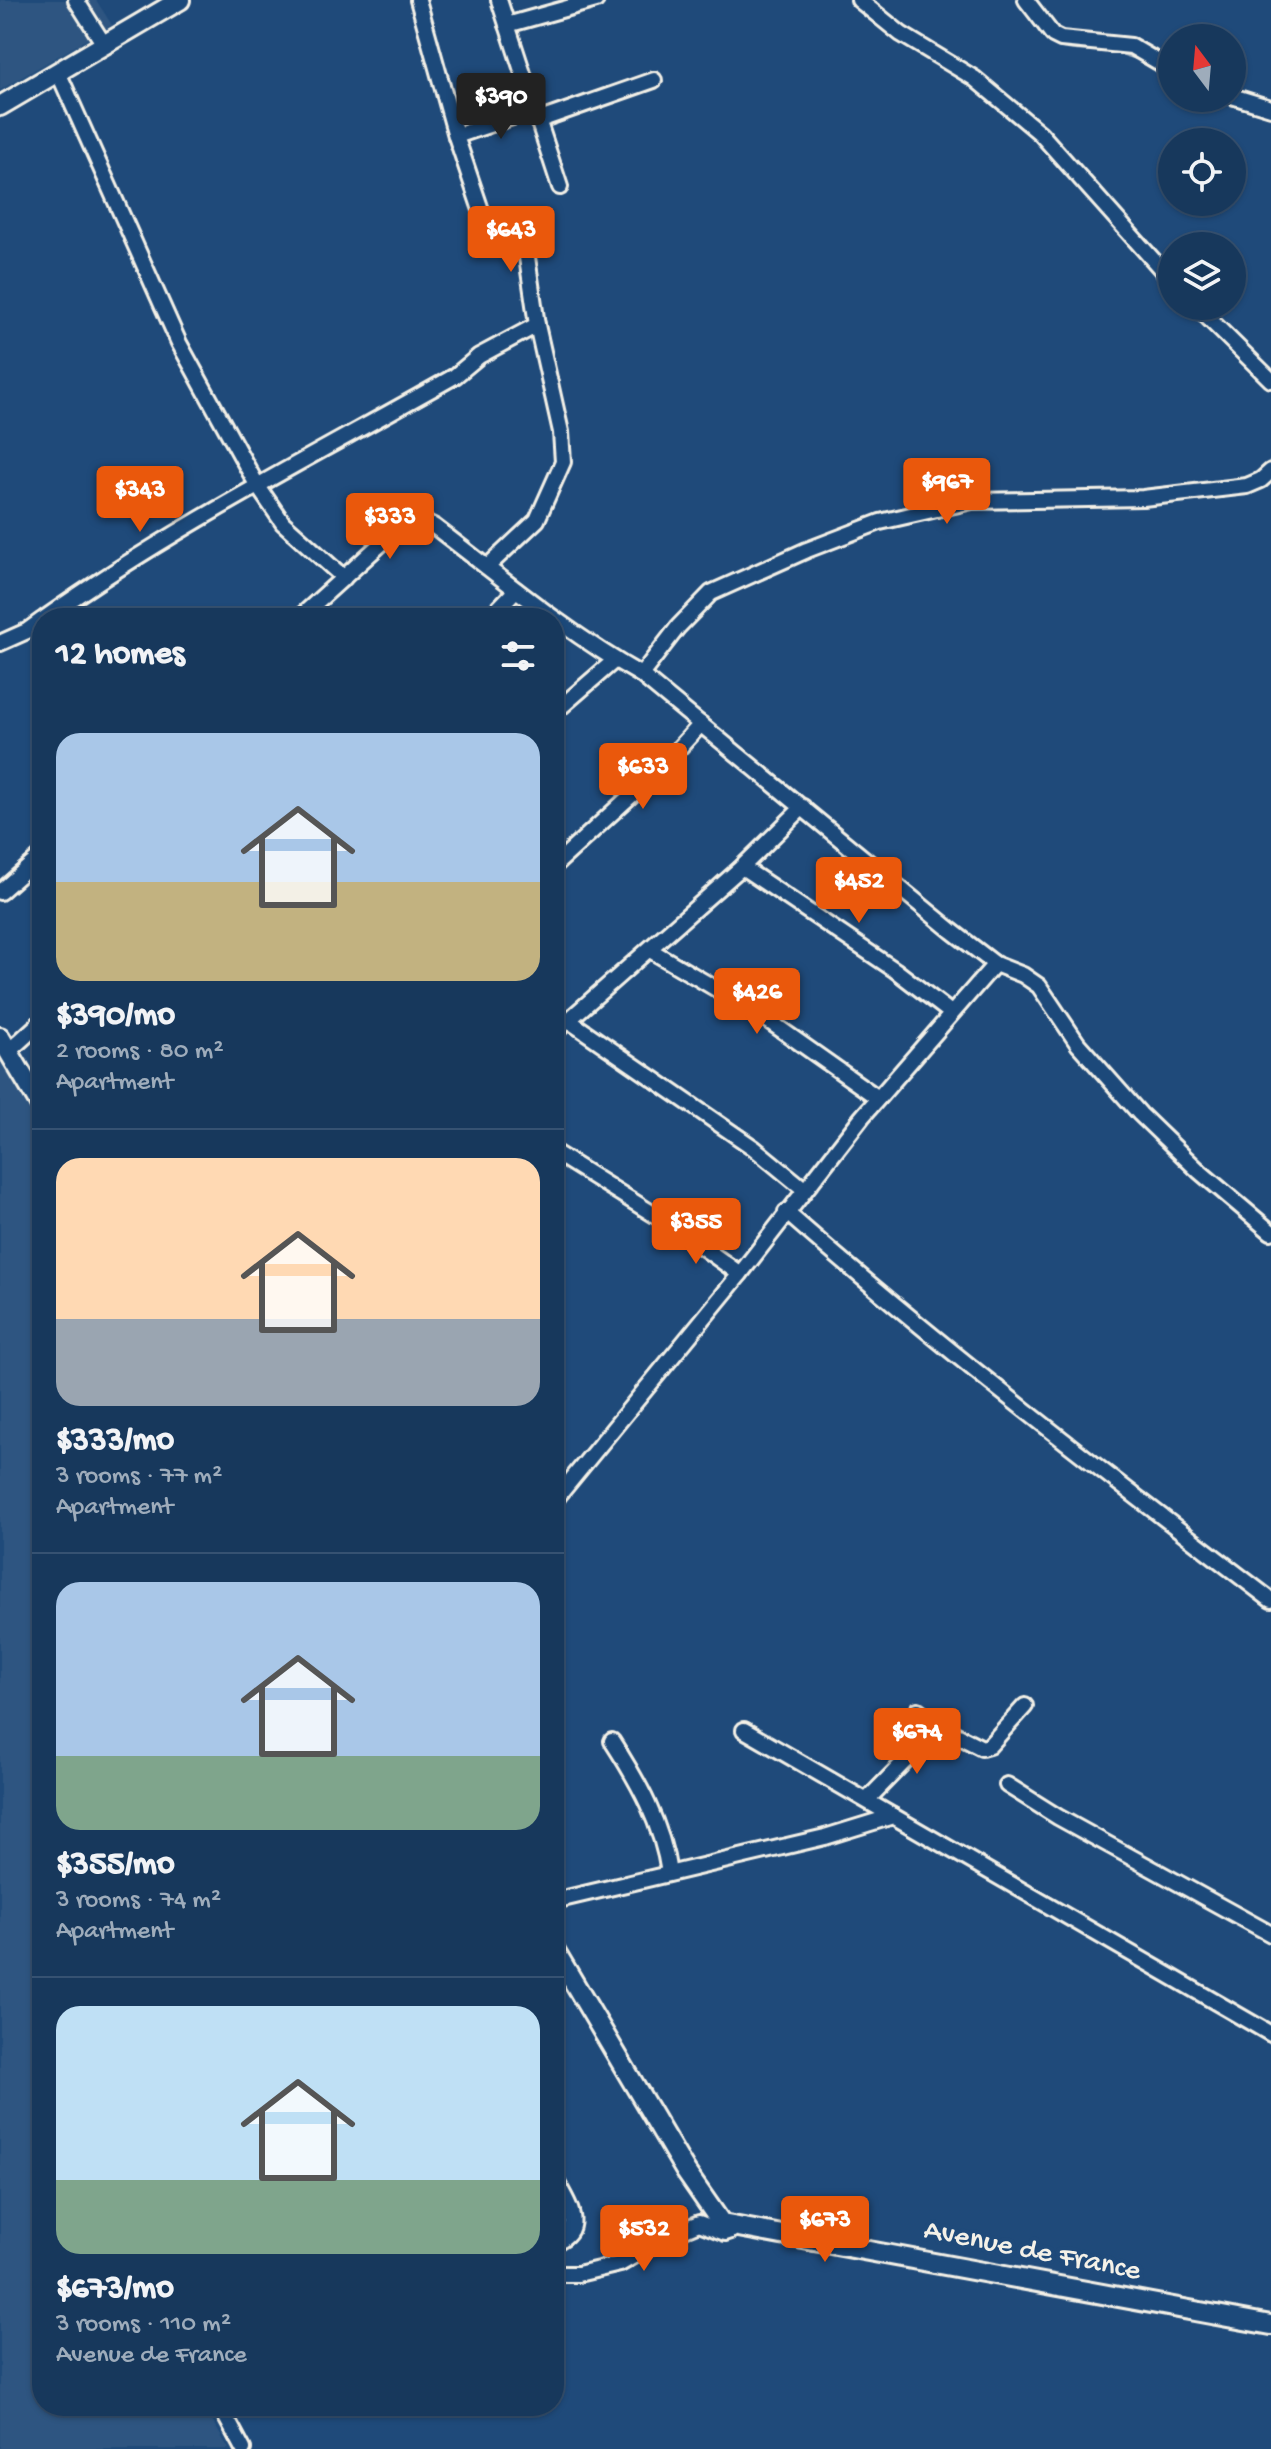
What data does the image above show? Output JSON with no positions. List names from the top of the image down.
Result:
{
  "streets": {
    "main road": ["Avenue de France"]
  },
  "north": "top",
  "page": {
    "price": [
      "$390",
      "$643",
      "$967",
      "$343",
      "$333",
      "$633",
      "$452",
      "$426",
      "$355",
      "$674",
      "$673",
      "$532"
    ],
    "heading": "12 homes",
    "list": [
      {
        "name": "$390/mo",
        "note": "2 rooms · 80 m² · Apartment"
      },
      {
        "name": "$333/mo",
        "note": "3 rooms · 77 m² · Apartment"
      },
      {
        "name": "$355/mo",
        "note": "3 rooms · 74 m² · Apartment"
      },
      {
        "name": "$673/mo",
        "note": "3 rooms · 110 m² · Avenue de France"
      }
    ]
  }
}
